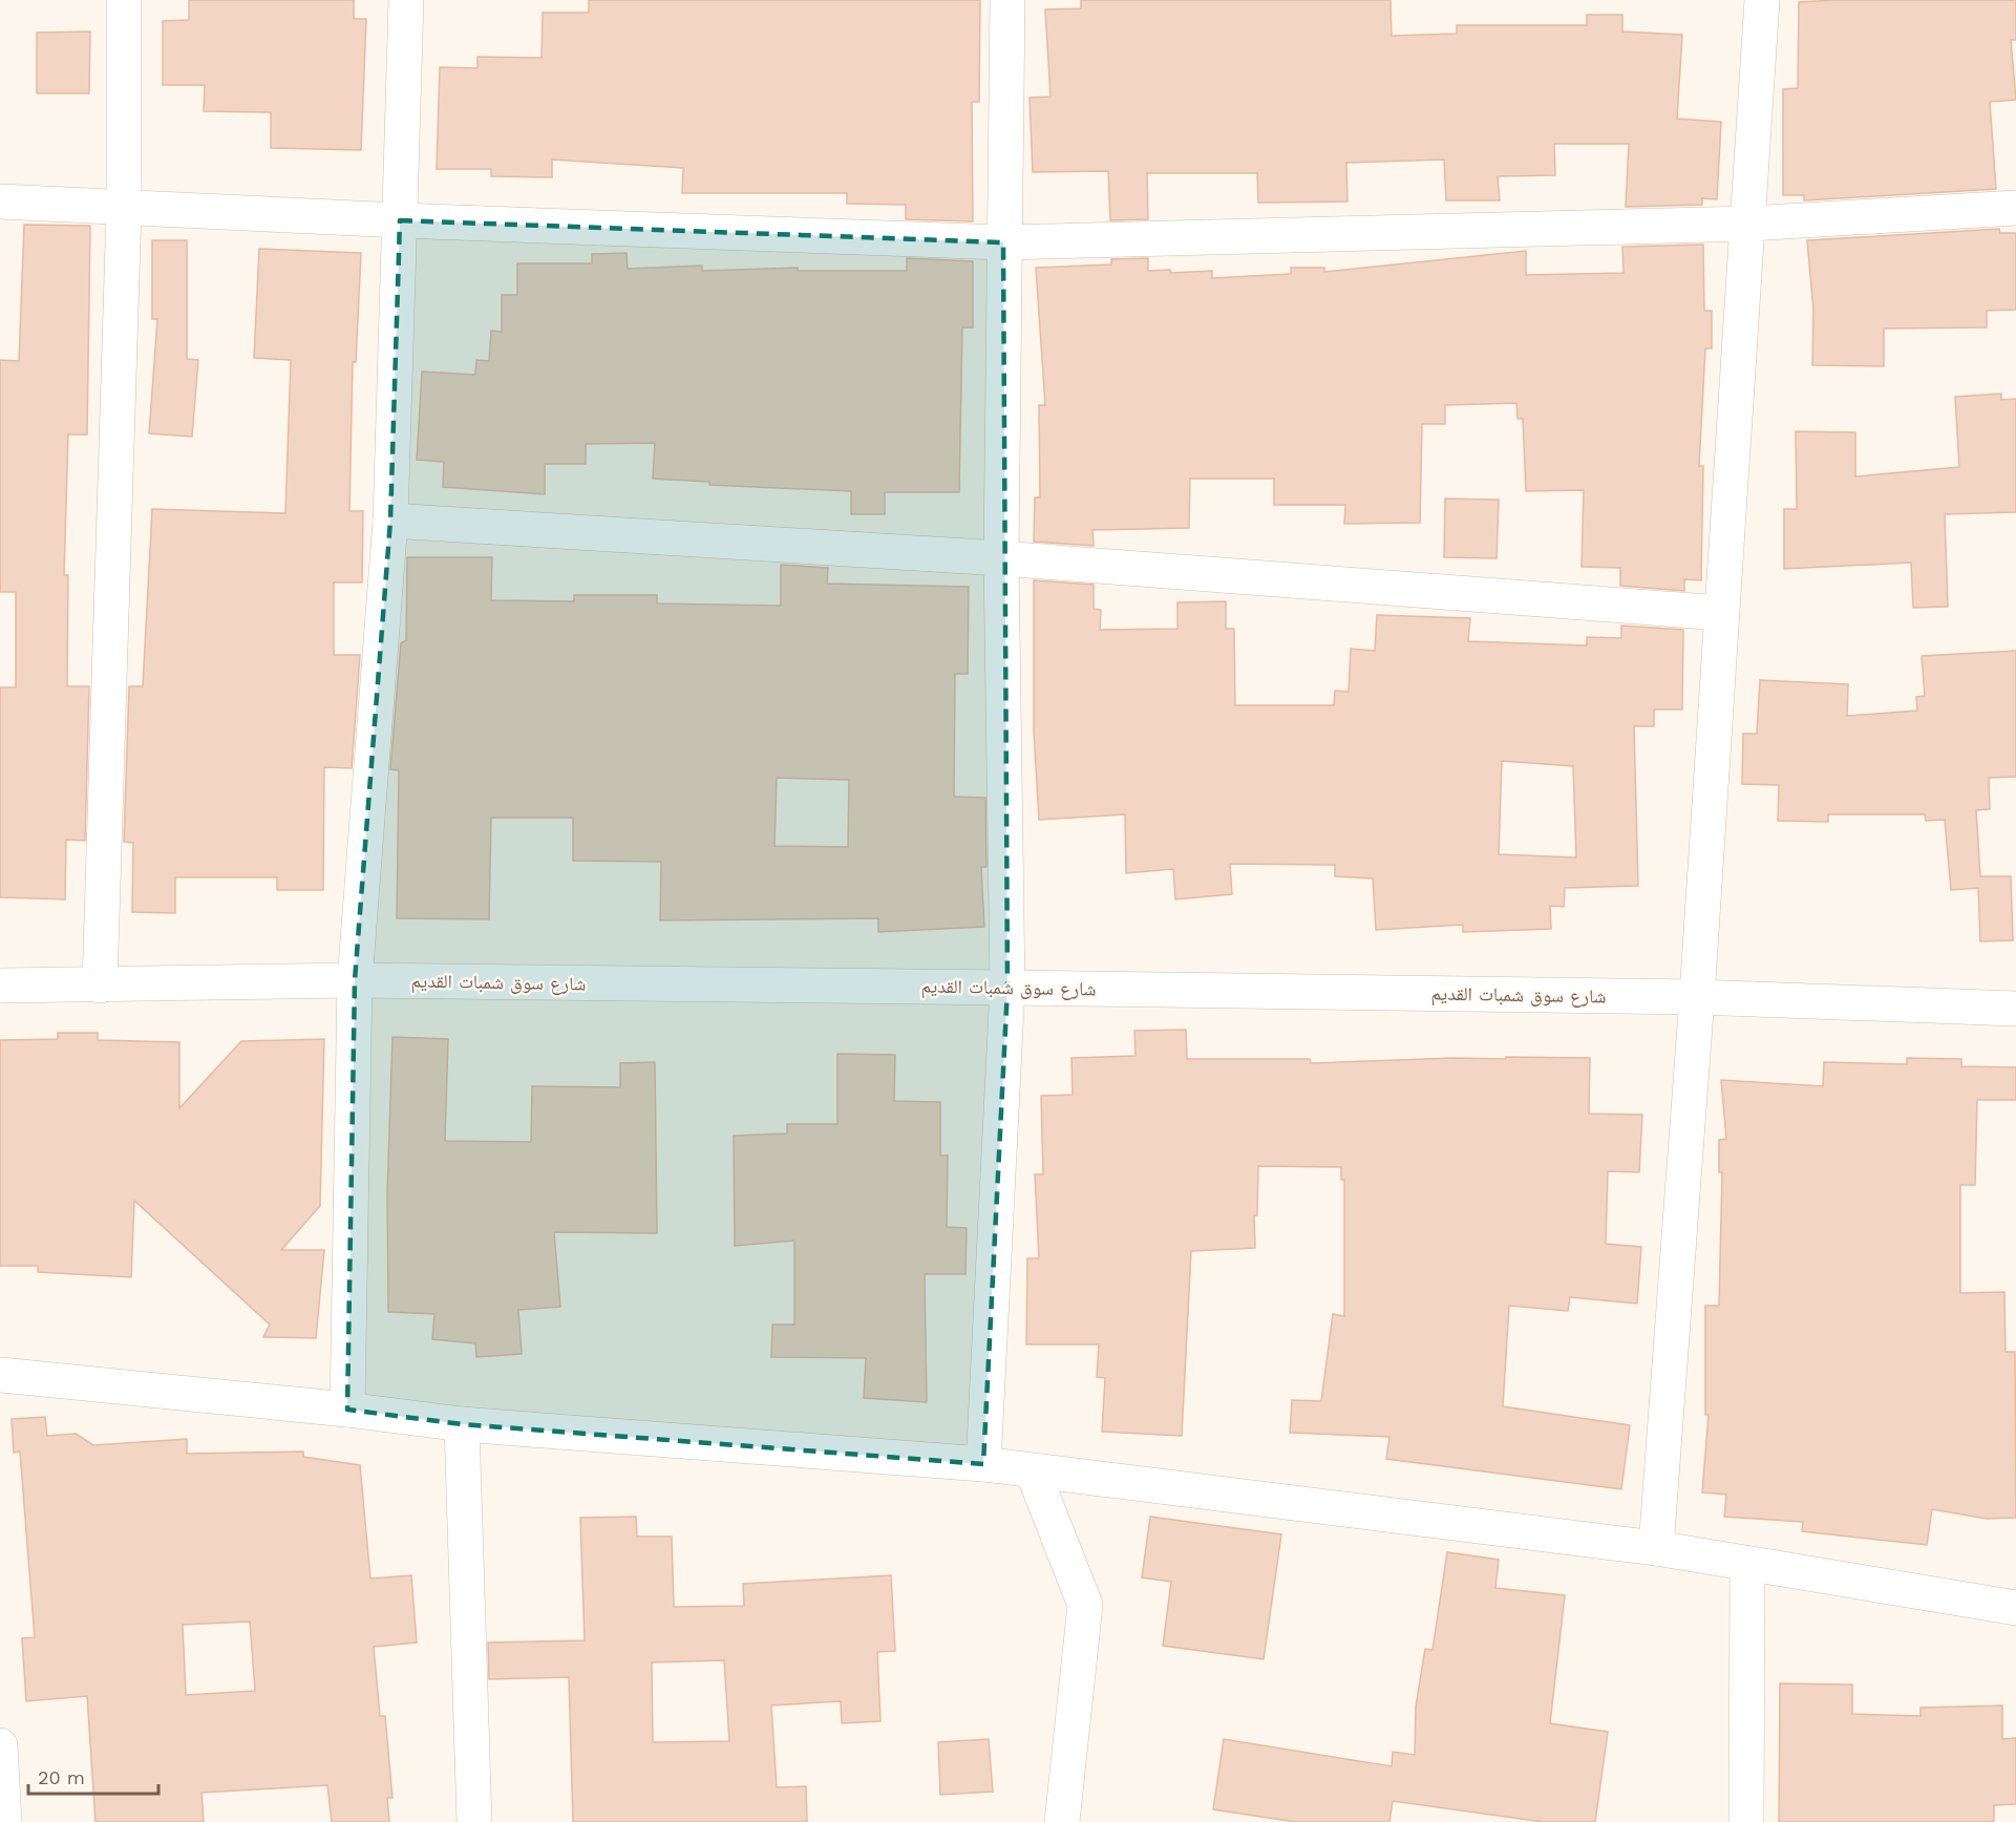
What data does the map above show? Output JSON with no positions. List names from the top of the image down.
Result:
{
  "streets": {
    "street": ["شارع سوق شمبات القديم"]
  },
  "scale_bar": "20 m"
}
